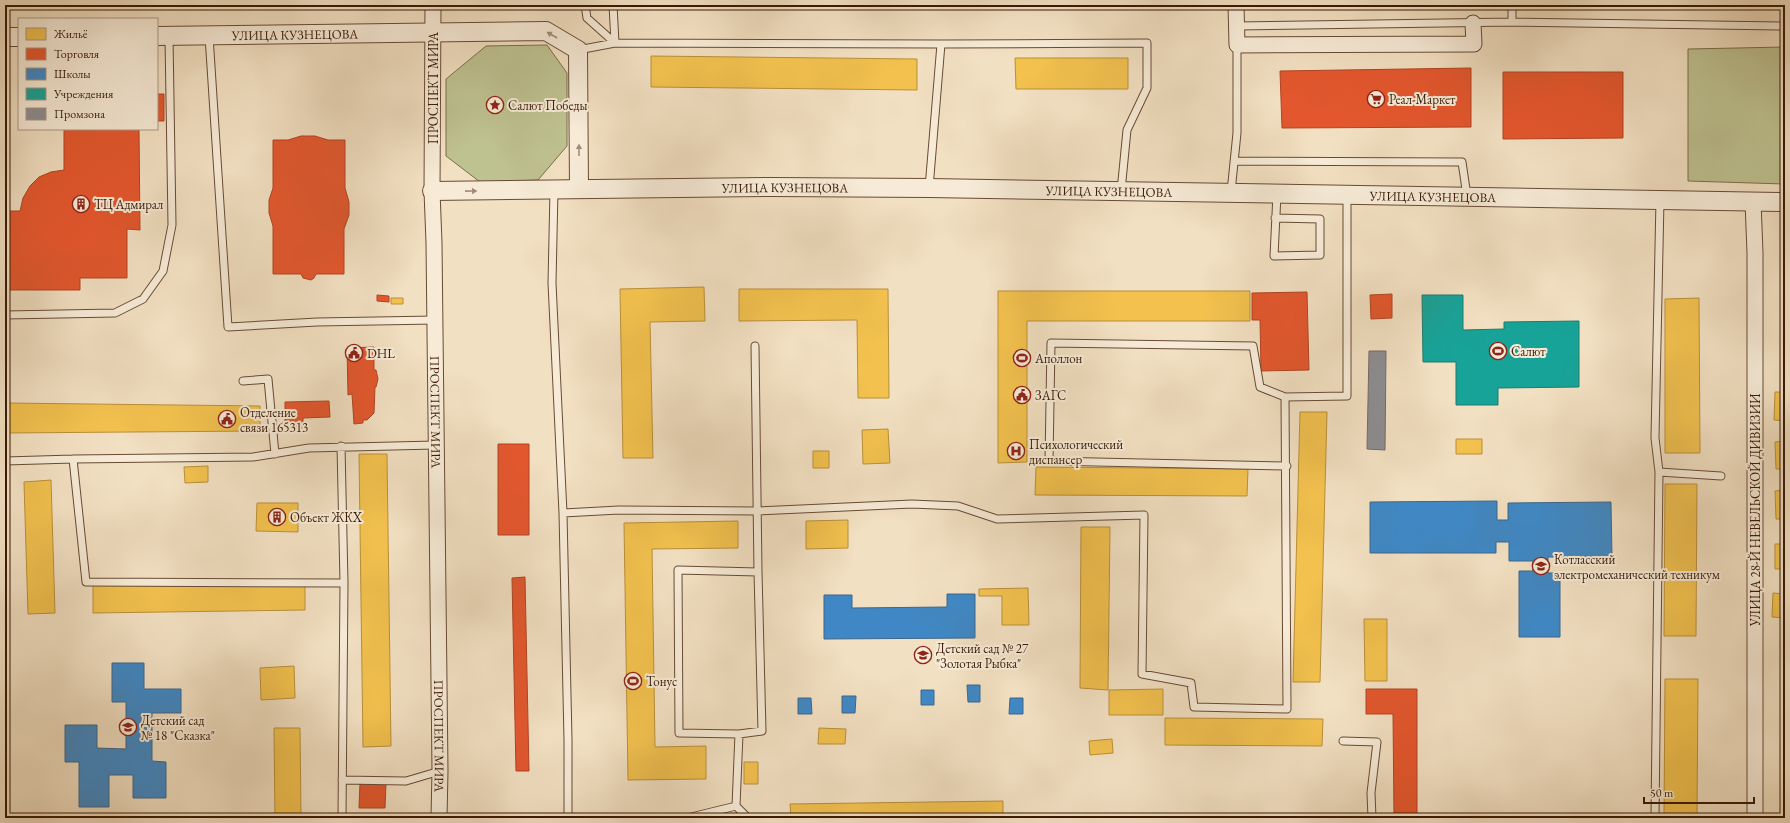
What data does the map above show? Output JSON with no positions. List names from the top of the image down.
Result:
{
  "streets": {
    "street": ["УЛИЦА КУЗНЕЦОВА", "ПРОСПЕКТ МИРА", "УЛИЦА 28-Й НЕВЕЛЬСКОЙ ДИВИЗИИ"]
  },
  "crossings": [
    ["УЛИЦА КУЗНЕЦОВА", "ПРОСПЕКТ МИРА"],
    ["УЛИЦА КУЗНЕЦОВА", "УЛИЦА 28-Й НЕВЕЛЬСКОЙ ДИВИЗИИ"]
  ],
  "places": {
    "supermarket": ["Реал-Маркет"],
    "place": ["Салют Победы"],
    "building": ["ТЦ Адмирал", "Объект ЖКХ"],
    "sports": ["Салют", "Аполлон", "Тонус"],
    "public building": ["DHL", "ЗАГС", "Отделение связи 165313"],
    "hospital": ["Психологический диспансер"],
    "school or university": ["Котласский электромеханический техникум", "Детский сад № 27 \"Золотая Рыбка\"", "Детский сад № 18 \"Сказка\""]
  },
  "legend": [
    "Жильё",
    "Торговля",
    "Школы",
    "Учреждения",
    "Промзона"
  ],
  "scale_bar": "50 m"
}
